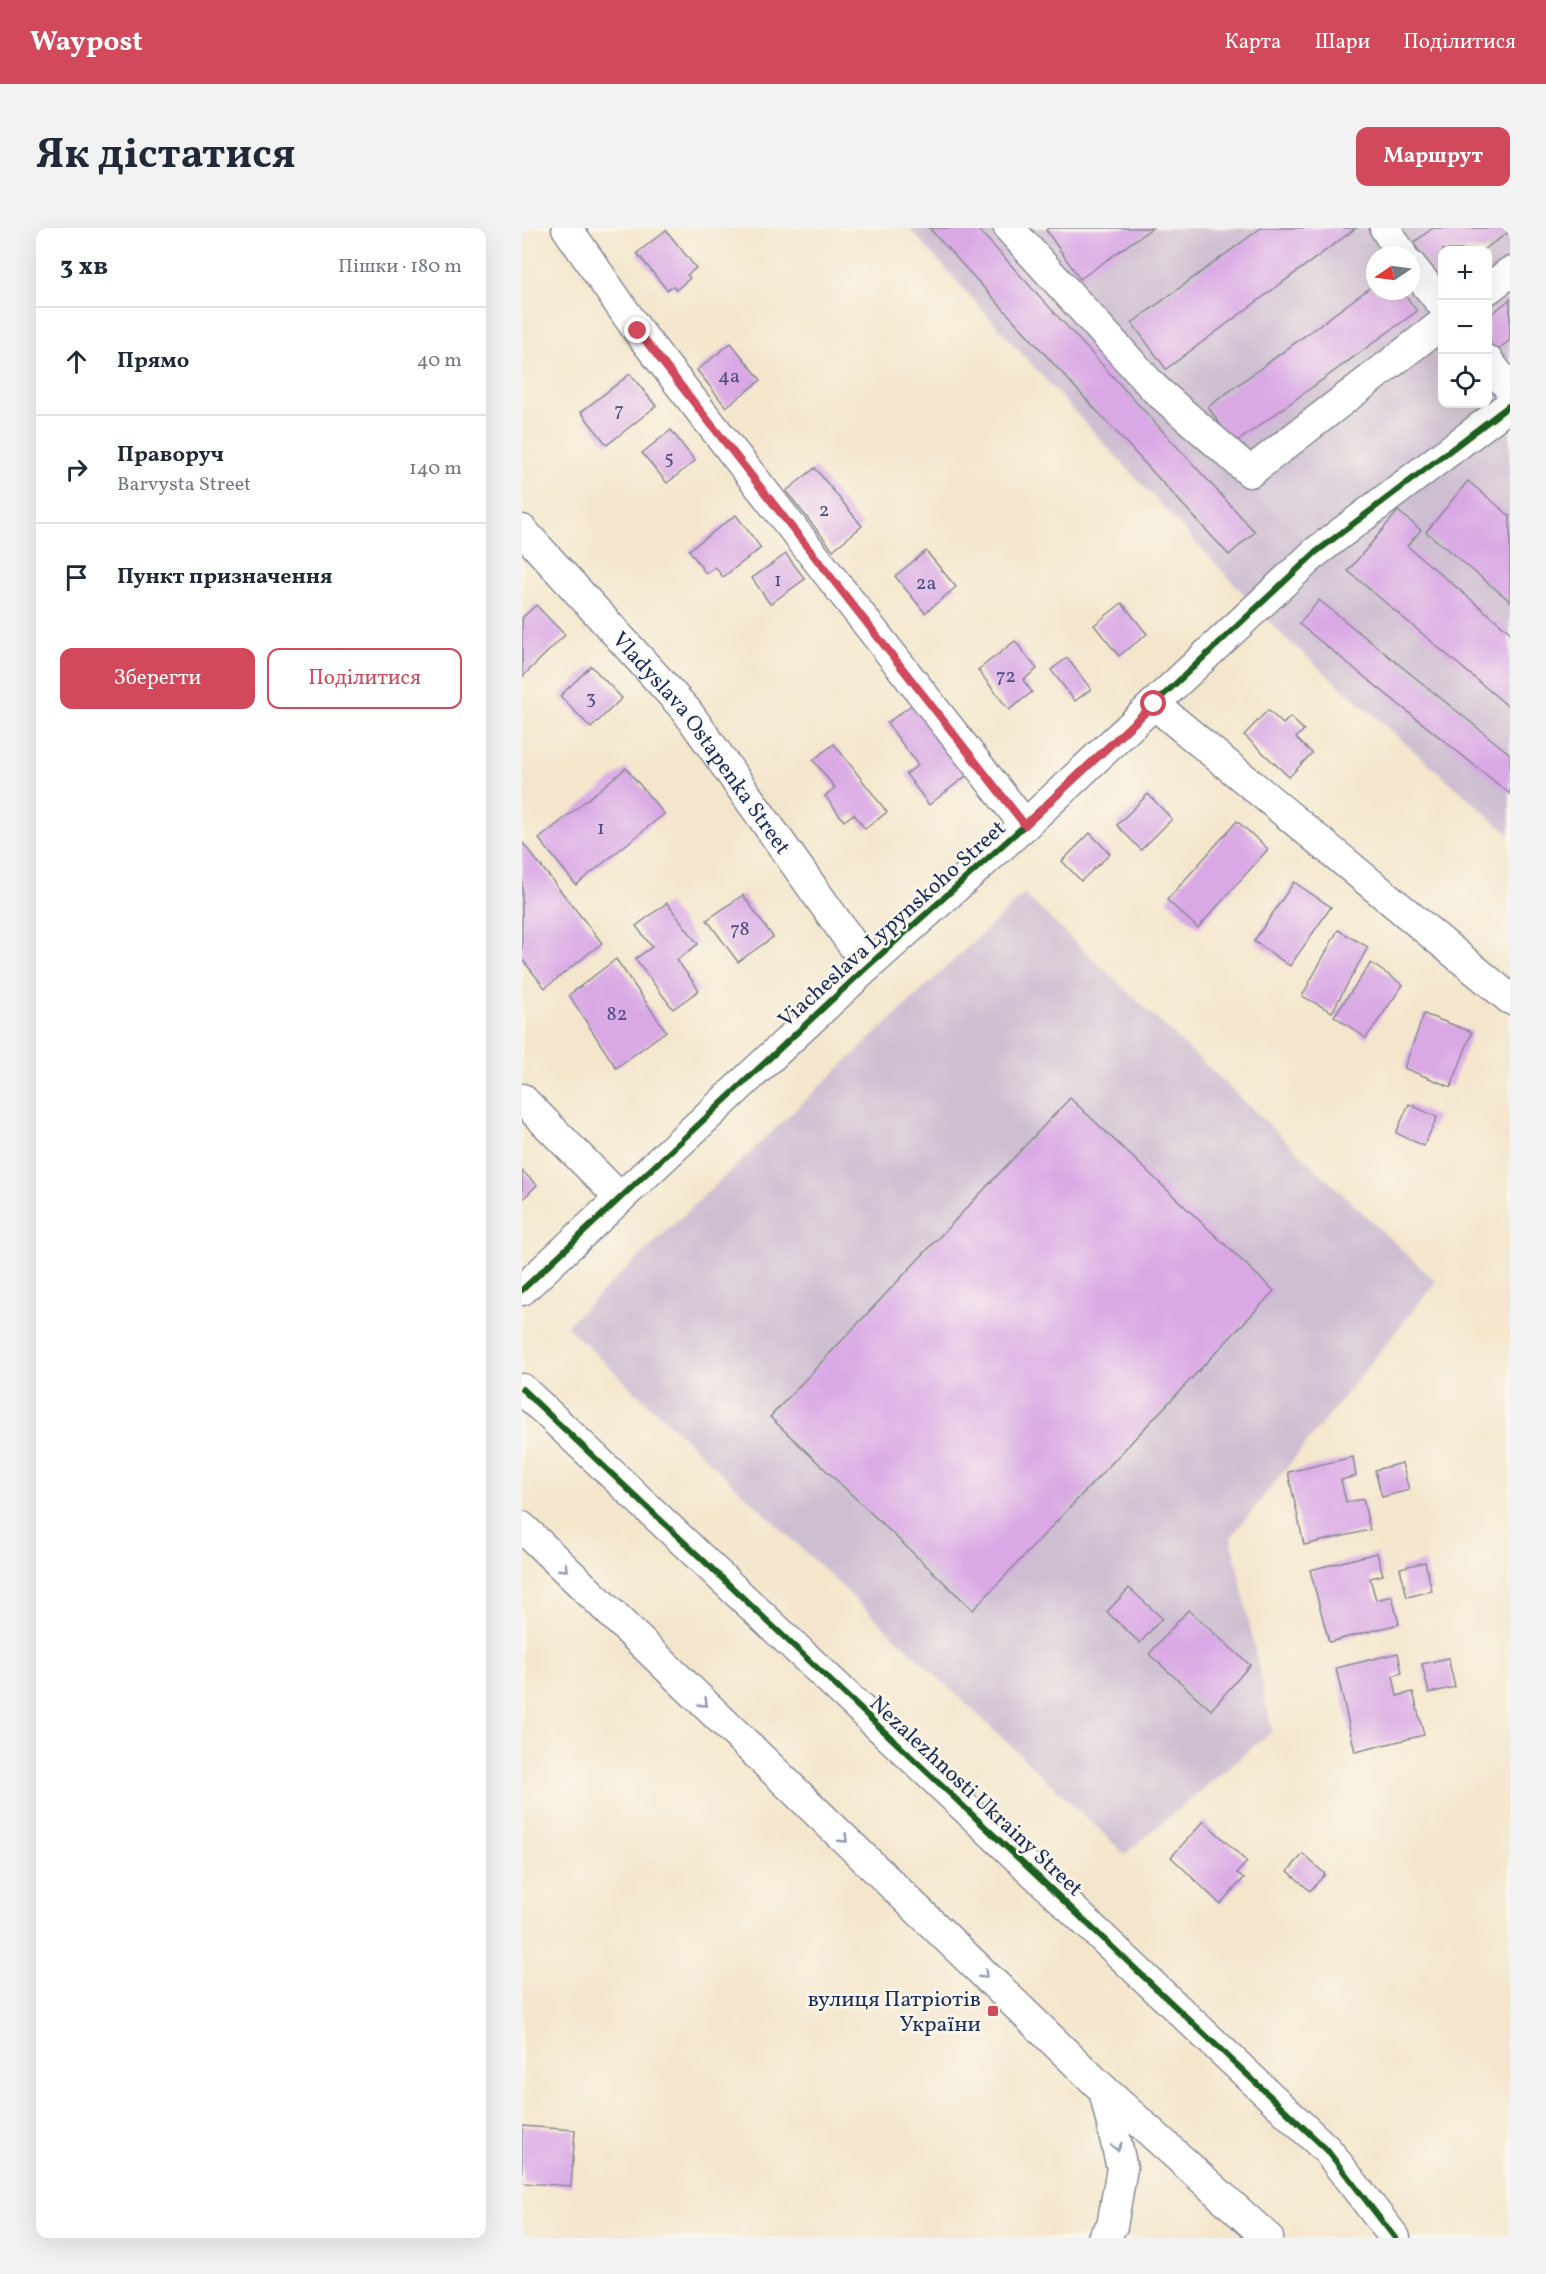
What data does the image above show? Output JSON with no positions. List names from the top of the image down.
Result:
{
  "streets": {
    "street": ["Vladyslava Ostapenka Street", "Viacheslava Lypynskoho Street", "Nezalezhnosti Ukrainy Street"]
  },
  "crossings": [
    ["Vladyslava Ostapenka Street", "Viacheslava Lypynskoho Street"]
  ],
  "places": {
    "transit": ["вулиця Патріотів України"]
  },
  "house_numbers": [
    "4а",
    "7",
    "5",
    "2",
    "1",
    "2а",
    "72",
    "3",
    "1",
    "78",
    "82"
  ],
  "north": "left",
  "page": {
    "header": "Waypost",
    "nav": ["Карта", "Шари", "Поділитися"],
    "title": "Як дістатися",
    "buttons": [
      "Маршрут",
      ["Зберегти", "Поділитися"]
    ],
    "heading": ["3 хв", "Пішки · 180 m"],
    "map_buttons": ["+", "−"],
    "list": [
      ["Прямо", "40 m"],
      ["Праворуч", "Barvysta Street", "140 m"],
      "Пункт призначення"
    ]
  }
}
